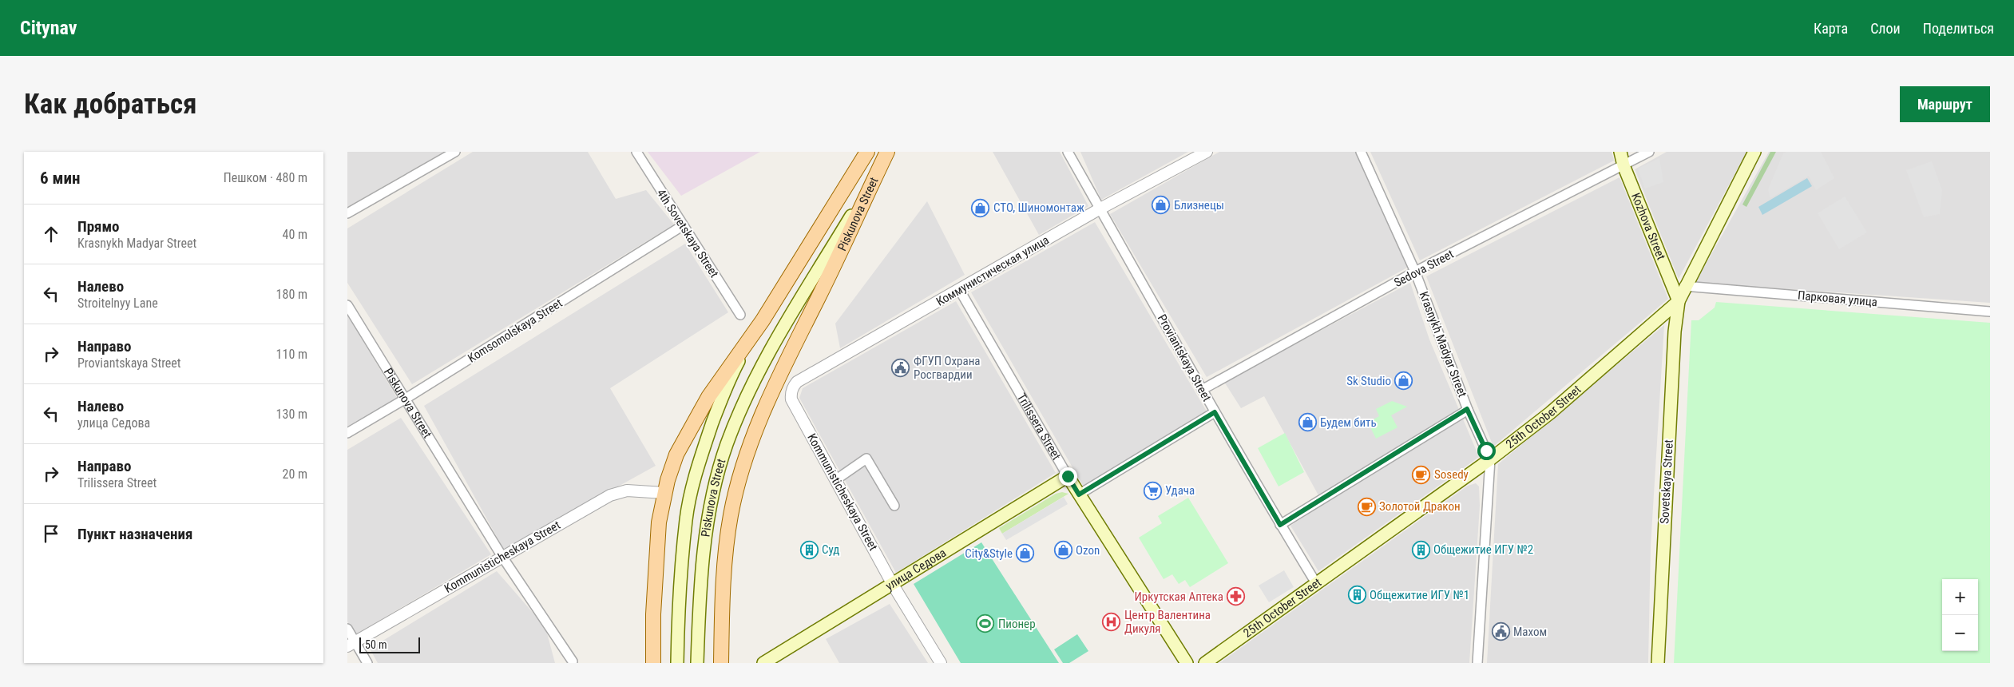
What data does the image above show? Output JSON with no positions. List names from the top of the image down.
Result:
{
  "streets": {
    "main road": [
      "Piskunova Street",
      "Kozhova Street",
      "25th October Street",
      "Trilissera Street",
      "Sovetskaya Street",
      "улица Седова"
    ],
    "street": [
      "4th Sovetskaya Street",
      "Sedova Street",
      "Коммунистическая улица",
      "Парковая улица",
      "Komsomolskaya Street",
      "Krasnykh Madyar Street",
      "Proviantskaya Street",
      "Kommunisticheskaya Street"
    ]
  },
  "crossings": [
    ["Piskunova Street", "Komsomolskaya Street"],
    ["Piskunova Street", "Kommunisticheskaya Street"],
    ["Kozhova Street", "Sedova Street"],
    ["Kozhova Street", "25th October Street"],
    ["Kozhova Street", "Sovetskaya Street"],
    ["4th Sovetskaya Street", "Komsomolskaya Street"],
    ["Sedova Street", "Krasnykh Madyar Street"],
    ["Sedova Street", "Proviantskaya Street"],
    ["Коммунистическая улица", "Proviantskaya Street"],
    ["Коммунистическая улица", "Trilissera Street"],
    ["Коммунистическая улица", "Kommunisticheskaya Street"],
    ["Парковая улица", "25th October Street"],
    ["Krasnykh Madyar Street", "25th October Street"],
    ["Proviantskaya Street", "25th October Street"],
    ["25th October Street", "Sovetskaya Street"],
    ["Trilissera Street", "Kommunisticheskaya Street"],
    ["Trilissera Street", "улица Седова"],
    ["Kommunisticheskaya Street", "улица Седова"]
  ],
  "places": {
    "shop": [
      "Близнецы",
      "СТО, Шиномонтаж",
      "Sk Studio",
      "Будем бить",
      "Ozon",
      "City&Style"
    ],
    "public building": ["ФГУП Охрана Росгвардии", "Махом"],
    "cafe": ["Sosedy", "Золотой Дракон"],
    "supermarket": ["Удача"],
    "building": ["Суд", "Общежитие ИГУ №2", "Общежитие ИГУ №1"],
    "pharmacy": ["Иркутская Аптека"],
    "hospital": ["Центр Валентина Дикуля"],
    "sports": ["Пионер"]
  },
  "scale_bar": "50 m",
  "page": {
    "header": "Citynav",
    "nav": ["Карта", "Слои", "Поделиться"],
    "buttons": "Маршрут",
    "title": "Как добраться",
    "heading": ["6 мин", "Пешком · 480 m"],
    "list": [
      ["Прямо", "Krasnykh Madyar Street", "40 m"],
      ["Налево", "Stroitelnyy Lane", "180 m"],
      ["Направо", "Proviantskaya Street", "110 m"],
      ["Налево", "улица Седова", "130 m"],
      ["Направо", "Trilissera Street", "20 m"],
      "Пункт назначения"
    ],
    "map_buttons": ["+", "−"],
    "scale": "50 m"
  }
}
